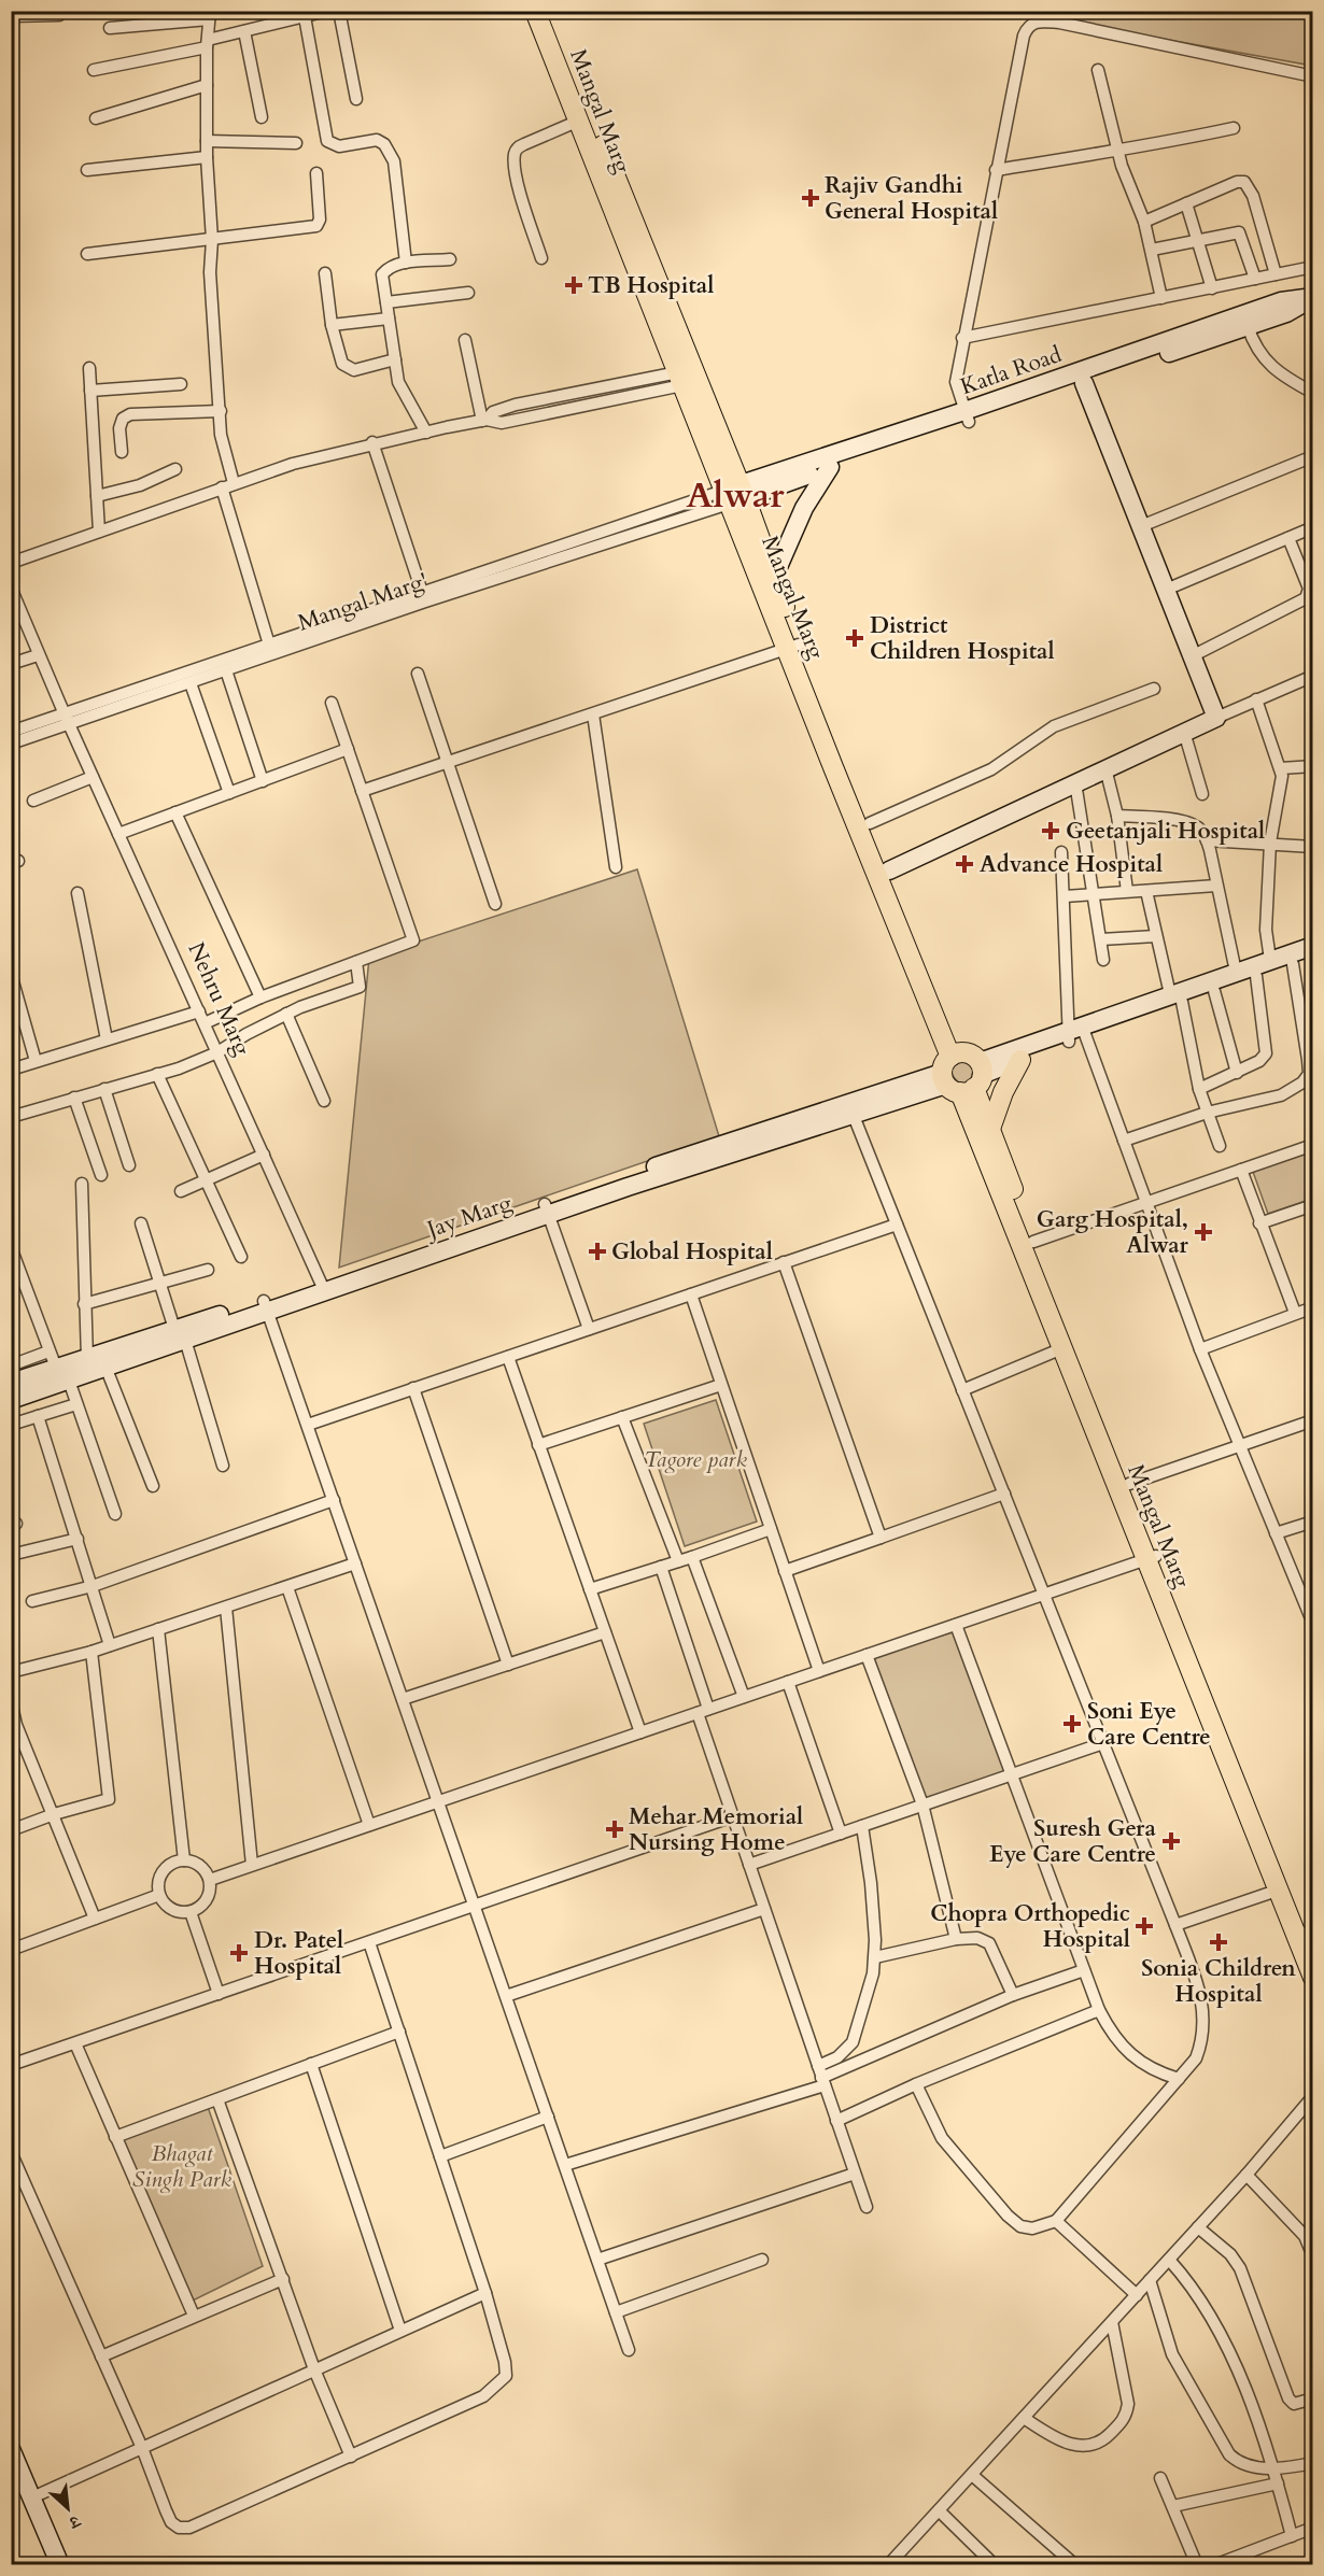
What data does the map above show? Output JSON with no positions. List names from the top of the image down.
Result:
{
  "streets": {
    "main road": ["Mangal Marg", "Katla Road", "Jay Marg"],
    "street": ["Mangal Marg'", "Nehru Marg"]
  },
  "crossings": [
    ["Mangal Marg", "Katla Road"],
    ["Mangal Marg", "Mangal Marg'"],
    ["Mangal Marg", "Jay Marg"],
    ["Katla Road", "Mangal Marg'"],
    ["Mangal Marg'", "Nehru Marg"],
    ["Nehru Marg", "Jay Marg"]
  ],
  "districts": ["Alwar"],
  "parks": ["Tagore park", "Bhagat Singh Park"],
  "places": {
    "health": [
      "Rajiv Gandhi General Hospital",
      "TB Hospital",
      "District Children Hospital",
      "Geetanjali Hospital",
      "Advance Hospital",
      "Garg Hospital, Alwar",
      "Global Hospital",
      "Soni Eye Care Centre",
      "Mehar Memorial Nursing Home",
      "Suresh Gera Eye Care Centre",
      "Chopra Orthopedic Hospital",
      "Sonia Children Hospital",
      "Dr. Patel Hospital"
    ]
  },
  "north": "bottom right"
}
